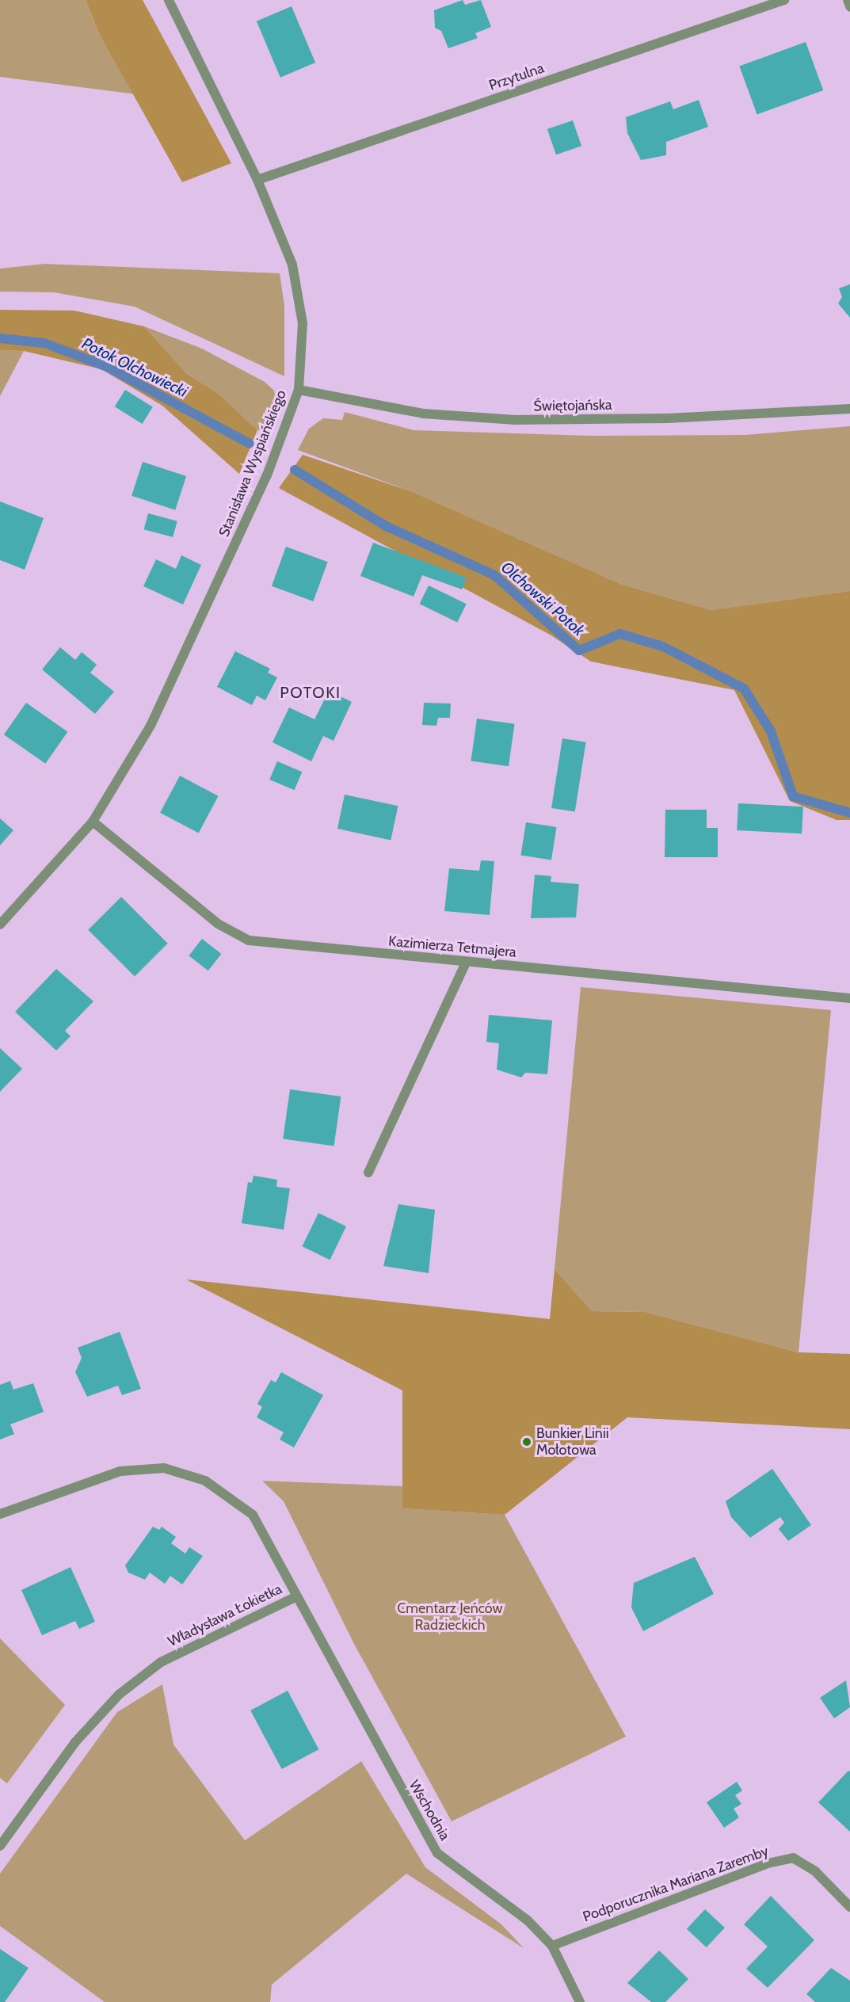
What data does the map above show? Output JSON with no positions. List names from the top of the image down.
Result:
{
  "streets": {
    "street": [
      "Przytulna",
      "Świętojańska",
      "Stanisława Wyspiańskiego",
      "Kazimierza Tetmajera",
      "Władysława Łokietka",
      "Wschodnia",
      "Podporucznika Mariana Zaremby"
    ]
  },
  "crossings": [
    ["Przytulna", "Stanisława Wyspiańskiego"],
    ["Świętojańska", "Stanisława Wyspiańskiego"],
    ["Stanisława Wyspiańskiego", "Kazimierza Tetmajera"],
    ["Władysława Łokietka", "Wschodnia"],
    ["Wschodnia", "Podporucznika Mariana Zaremby"]
  ],
  "districts": ["POTOKI"],
  "water": ["Potok Olchowiecki", "Olchowski Potok"],
  "parks": ["Cmentarz Jeńców Radzieckich"],
  "places": ["Bunkier Linii Mołotowa"]
}
